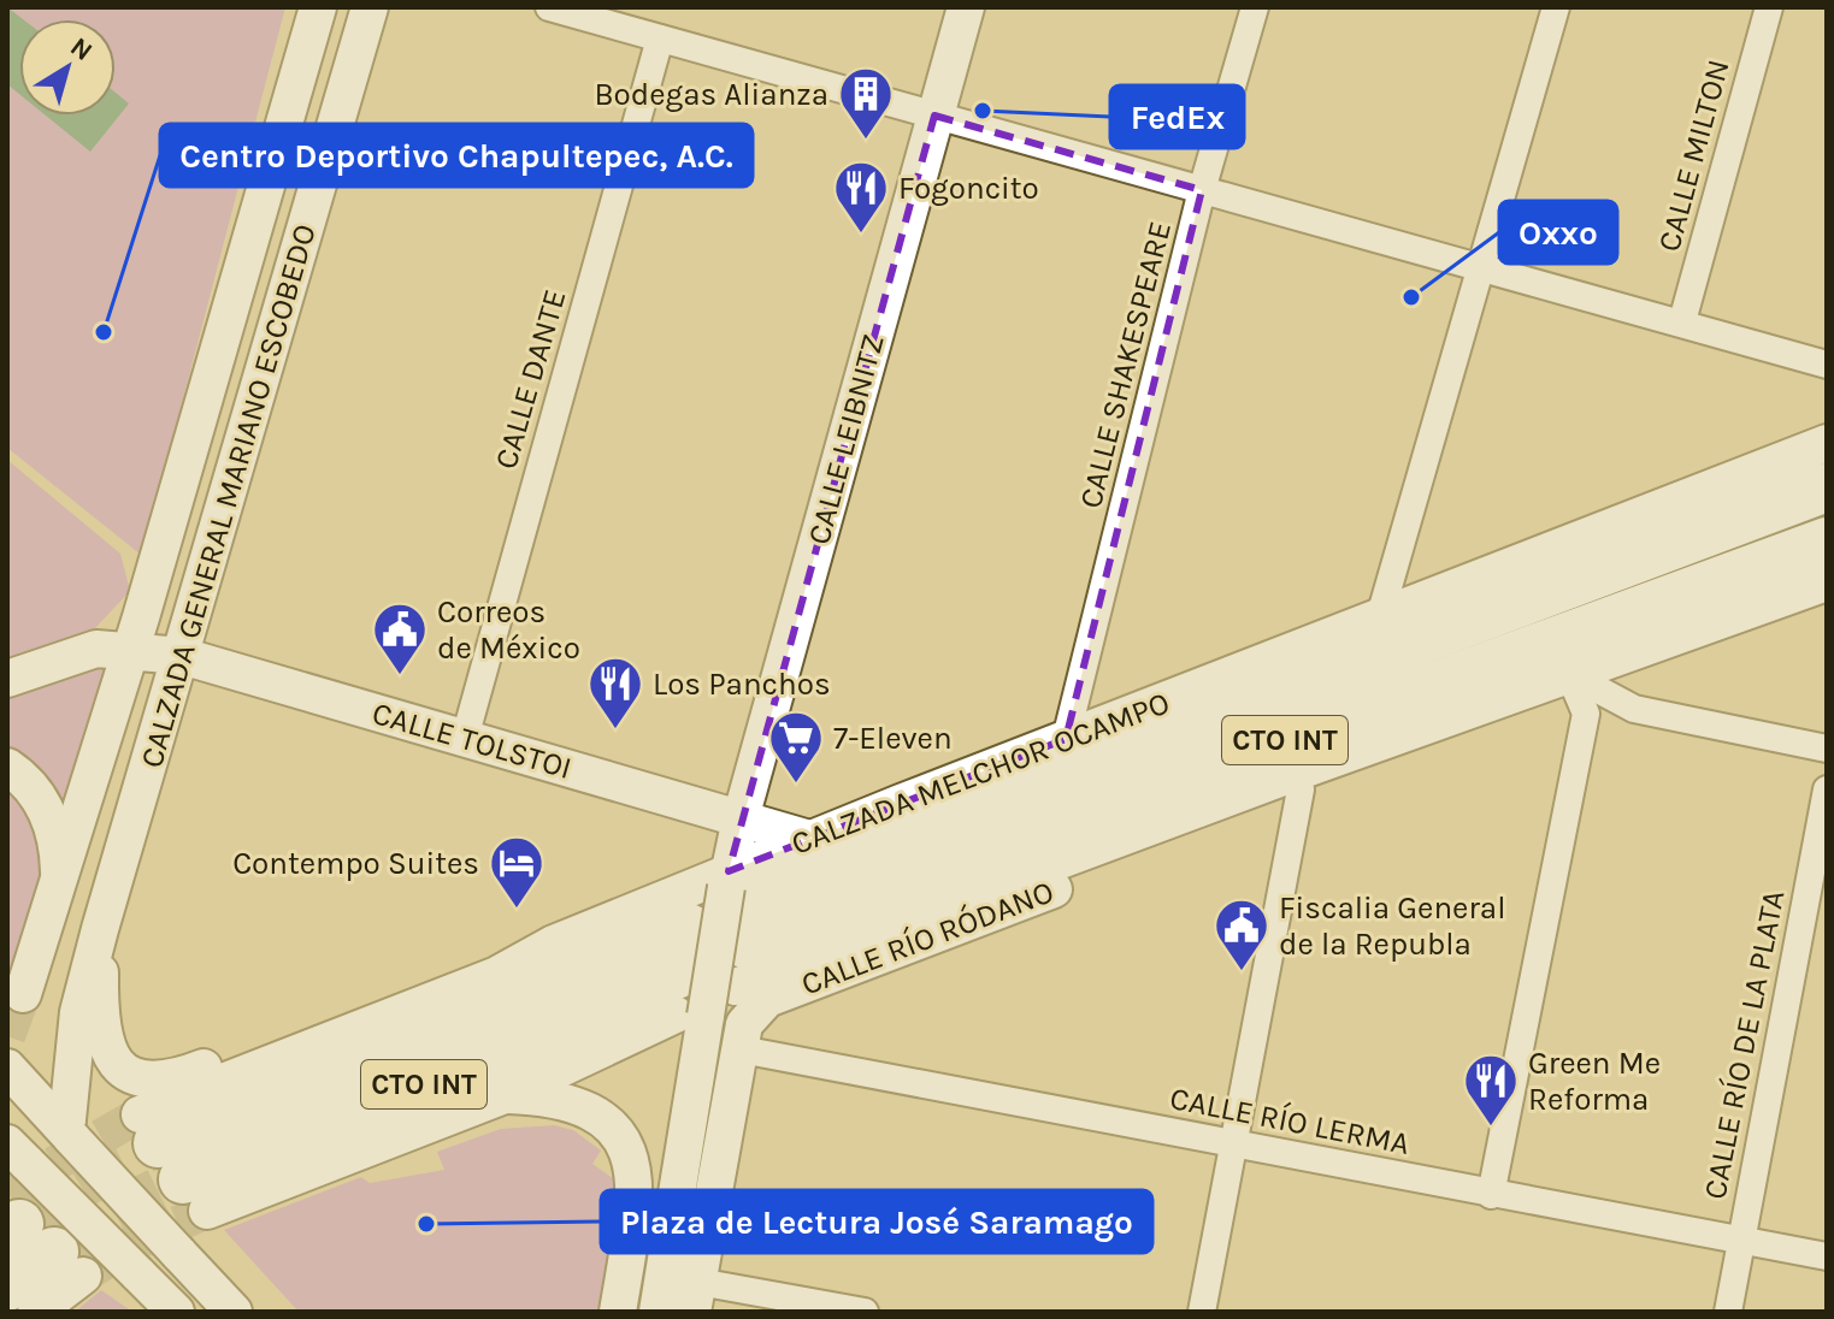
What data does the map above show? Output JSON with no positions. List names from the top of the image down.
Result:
{
  "streets": {
    "highway": ["CTO INT"],
    "main road": [
      "CALLE LEIBNITZ",
      "CALZADA GENERAL MARIANO ESCOBEDO",
      "CALLE TOLSTOI",
      "CALZADA MELCHOR OCAMPO",
      "CALLE RÍO RÓDANO"
    ],
    "street": [
      "CALLE MILTON",
      "CALLE SHAKESPEARE",
      "CALLE DANTE",
      "CALLE RÍO DE LA PLATA",
      "CALLE RÍO LERMA"
    ]
  },
  "crossings": [
    ["CALLE SHAKESPEARE", "CALZADA MELCHOR OCAMPO"],
    ["CALLE DANTE", "CALLE TOLSTOI"],
    ["CALLE LEIBNITZ", "CALLE TOLSTOI"],
    ["CALLE LEIBNITZ", "CTO INT"],
    ["CALLE LEIBNITZ", "CALZADA MELCHOR OCAMPO"],
    ["CALZADA GENERAL MARIANO ESCOBEDO", "CALLE TOLSTOI"],
    ["CALLE TOLSTOI", "CALZADA MELCHOR OCAMPO"],
    ["CTO INT", "CALZADA MELCHOR OCAMPO"],
    ["CALZADA MELCHOR OCAMPO", "CALLE RÍO RÓDANO"],
    ["CALLE RÍO RÓDANO", "CALLE RÍO LERMA"],
    ["CALLE RÍO DE LA PLATA", "CALLE RÍO LERMA"]
  ],
  "places": {
    "other": [
      "FedEx",
      "Oxxo",
      "Centro Deportivo Chapultepec, A.C.",
      "Plaza de Lectura José Saramago"
    ],
    "building": ["Bodegas Alianza"],
    "restaurant": ["Fogoncito", "Los Panchos", "Green Me Reforma"],
    "public building": ["Correos de México", "Fiscalia General de la Republa"],
    "supermarket": ["7-Eleven"],
    "hotel": ["Contempo Suites"]
  },
  "north": "top right"
}
